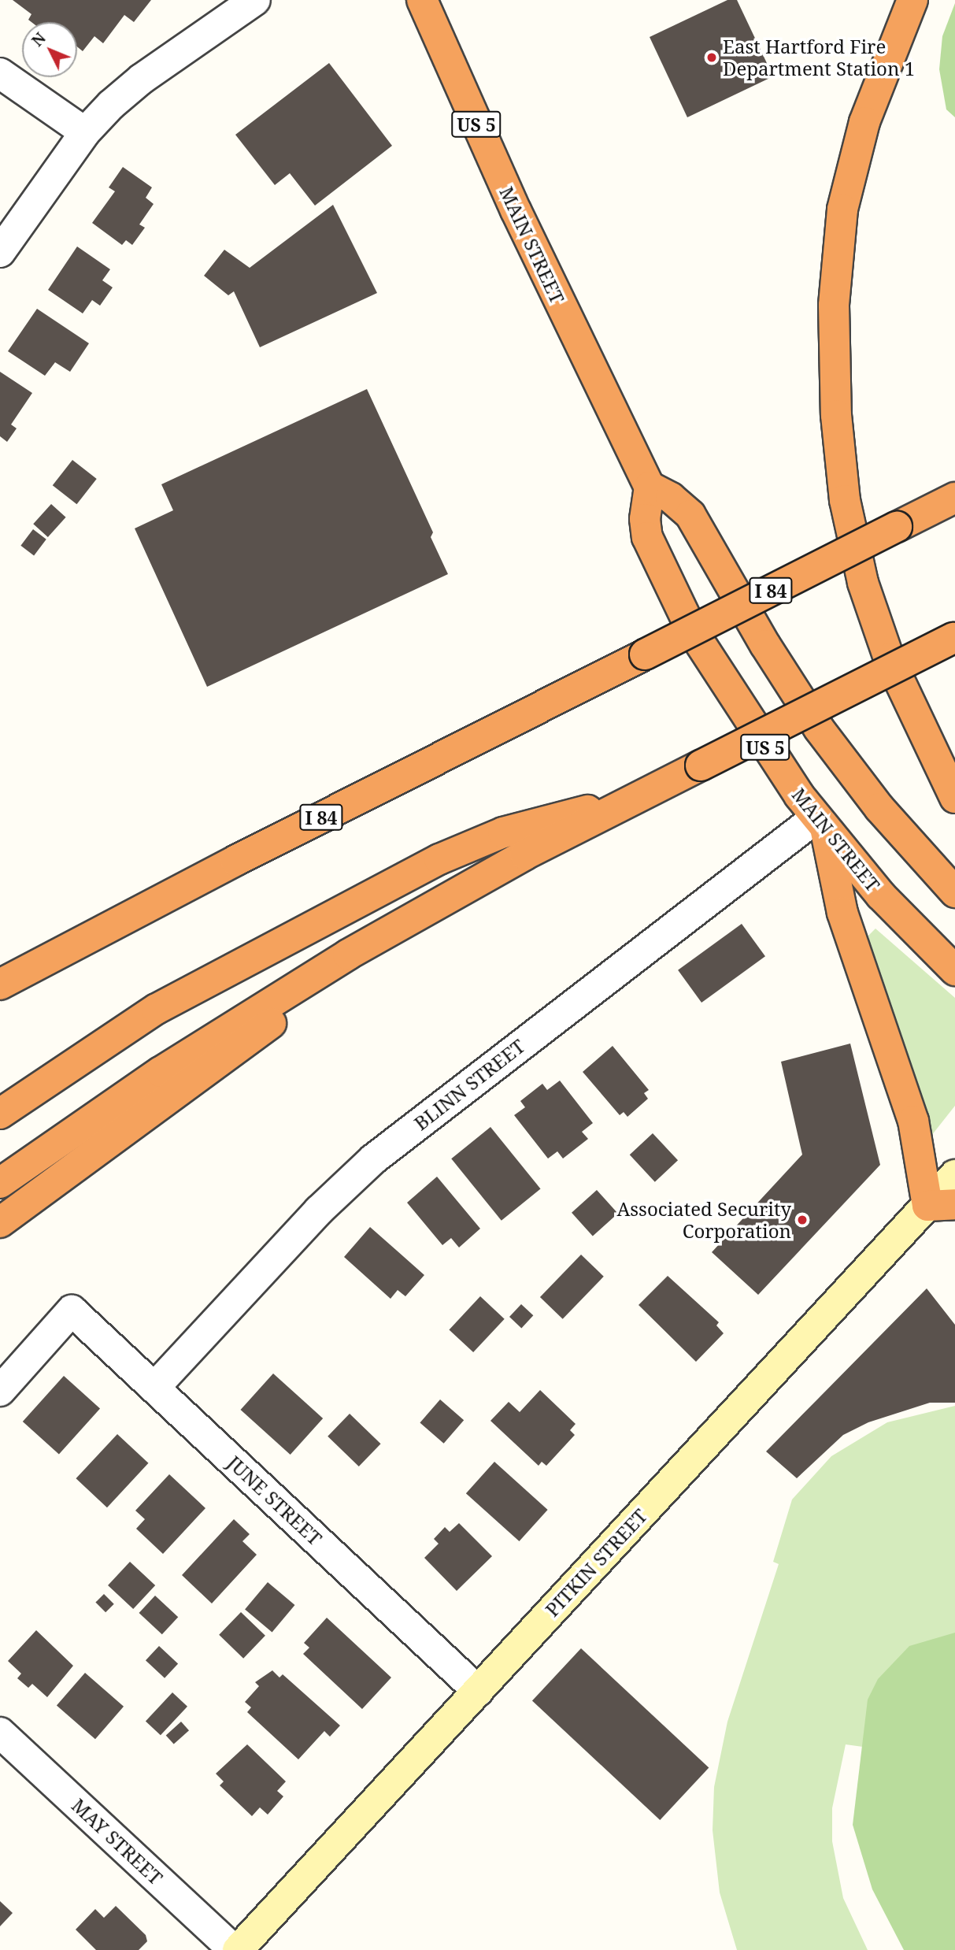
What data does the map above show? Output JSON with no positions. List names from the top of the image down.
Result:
{
  "streets": {
    "highway": ["US 5", "MAIN STREET", "I 84"],
    "main road": ["PITKIN STREET"],
    "street": ["BLINN STREET", "JUNE STREET", "MAY STREET"]
  },
  "crossings": [
    ["US 5", "MAIN STREET"],
    ["MAIN STREET", "BLINN STREET"],
    ["BLINN STREET", "JUNE STREET"],
    ["JUNE STREET", "PITKIN STREET"],
    ["PITKIN STREET", "MAY STREET"]
  ],
  "places": ["East Hartford Fire Department Station 1", "Associated Security Corporation"],
  "north": "top left"
}
